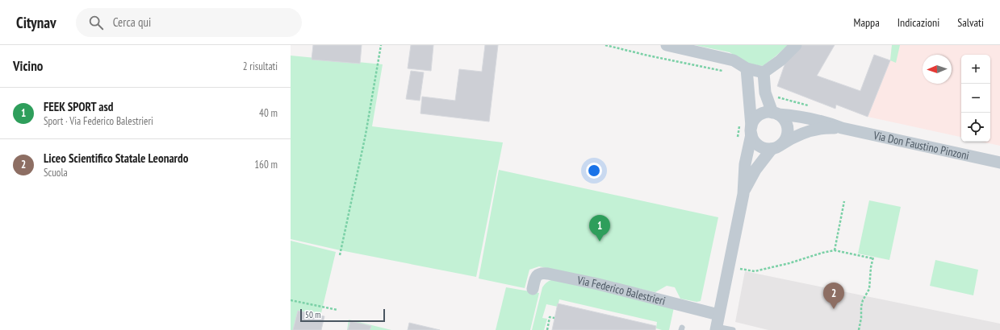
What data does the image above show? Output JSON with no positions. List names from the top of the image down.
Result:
{
  "streets": {
    "street": ["Via Don Faustino Pinzoni", "Via Federico Balestrieri"]
  },
  "scale_bar": "50 m",
  "north": "left",
  "page": {
    "header": "Citynav",
    "search": "Cerca qui",
    "nav": ["Mappa", "Indicazioni", "Salvati"],
    "heading": ["Vicino", "2 risultati"],
    "map_buttons": ["+", "−"],
    "list": [
      {
        "mark": "1",
        "name": "FEEK SPORT asd",
        "note": "Sport · Via Federico Balestrieri",
        "value": "40 m"
      },
      {
        "mark": "2",
        "name": "Liceo Scientifico Statale Leonardo",
        "note": "Scuola",
        "value": "160 m"
      }
    ],
    "pins": ["1", "2"],
    "scale": "50 m"
  }
}
